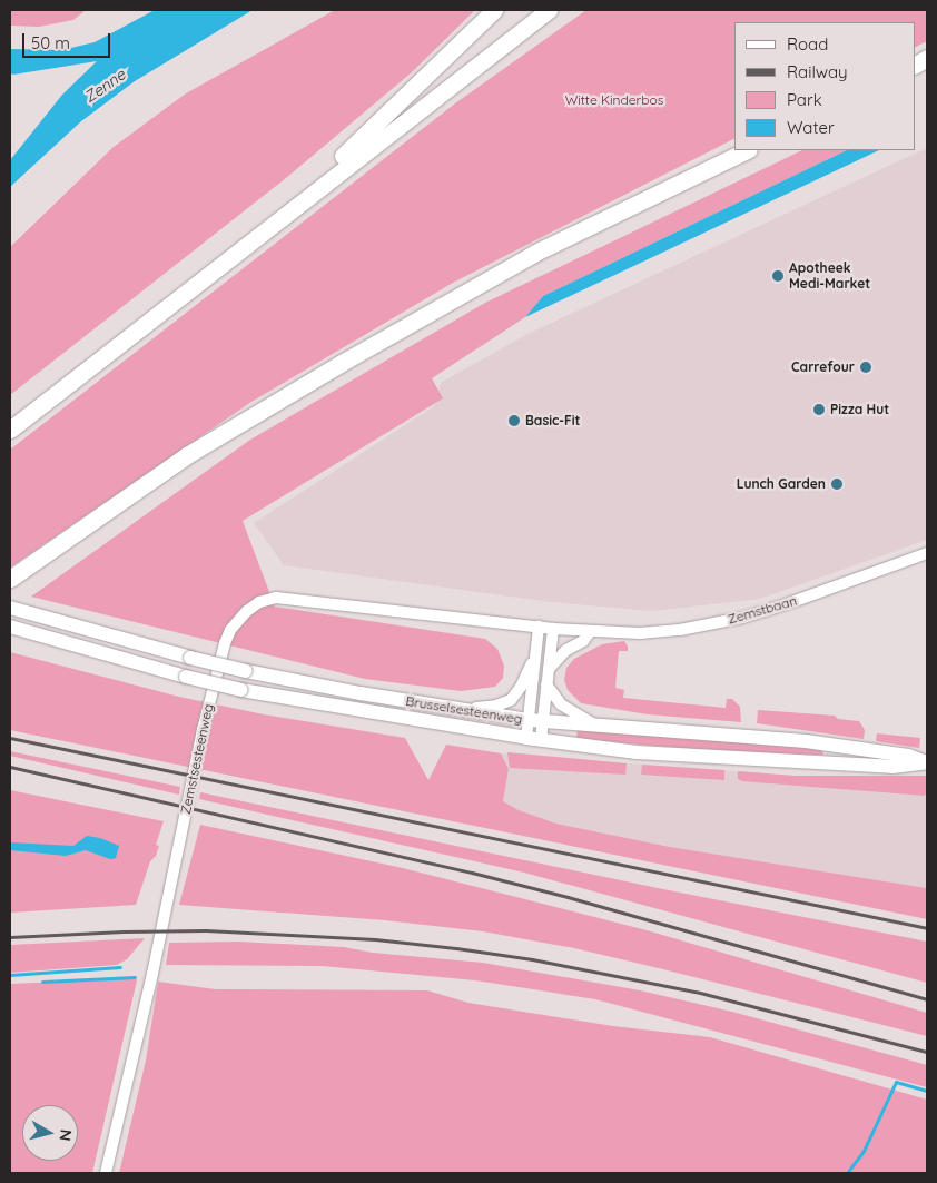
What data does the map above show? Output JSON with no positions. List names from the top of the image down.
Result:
{
  "streets": {
    "main road": ["Brusselsesteenweg"],
    "street": ["Zemstbaan", "Zemstsesteenweg"]
  },
  "crossings": [
    ["Zemstbaan", "Zemstsesteenweg"]
  ],
  "water": ["Zenne"],
  "parks": ["Witte Kinderbos"],
  "places": [
    "Apotheek Medi-Market",
    "Carrefour",
    "Pizza Hut",
    "Basic-Fit",
    "Lunch Garden"
  ],
  "legend": [
    "Road",
    "Railway",
    "Park",
    "Water"
  ],
  "scale_bar": "50 m",
  "north": "right"
}
